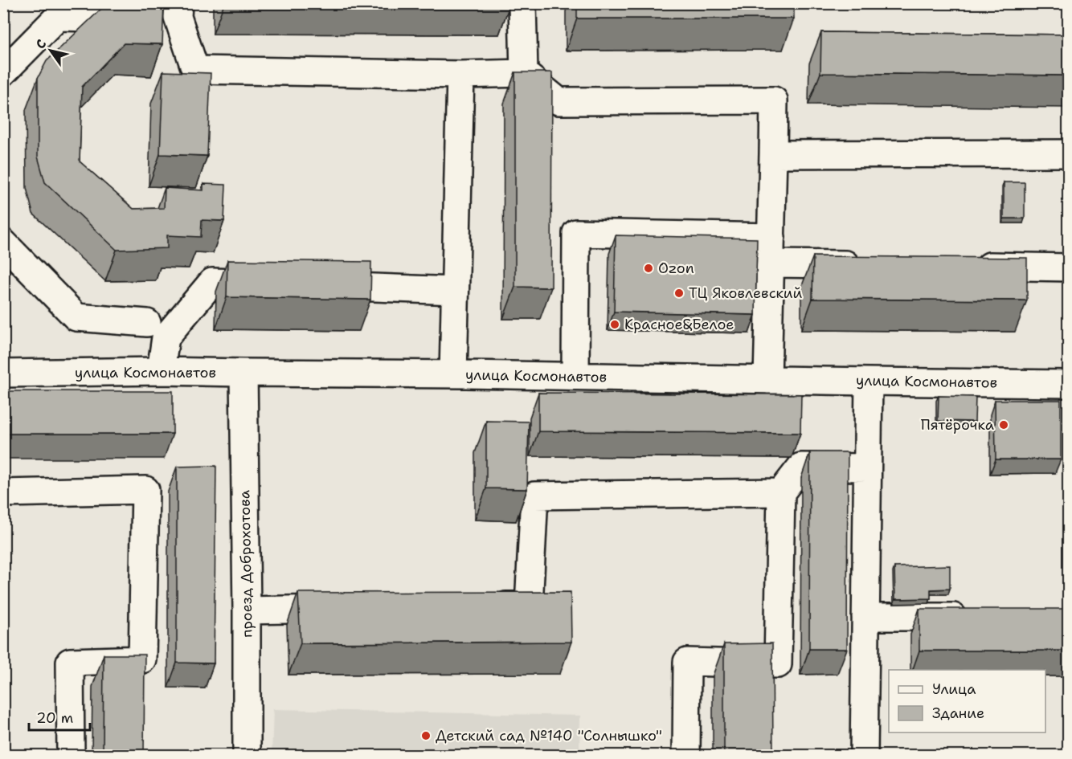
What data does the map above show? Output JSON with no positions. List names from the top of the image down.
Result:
{
  "streets": {
    "street": ["улица Космонавтов", "проезд Доброхотова"]
  },
  "crossings": [
    ["улица Космонавтов", "проезд Доброхотова"]
  ],
  "places": [
    "Ozon",
    "ТЦ Яковлевский",
    "Красное&Белое",
    "Пятёрочка",
    "Детский сад №140 \"Солнышко\""
  ],
  "legend": ["Улица", "Здание"],
  "scale_bar": "20 m",
  "north": "top left"
}
